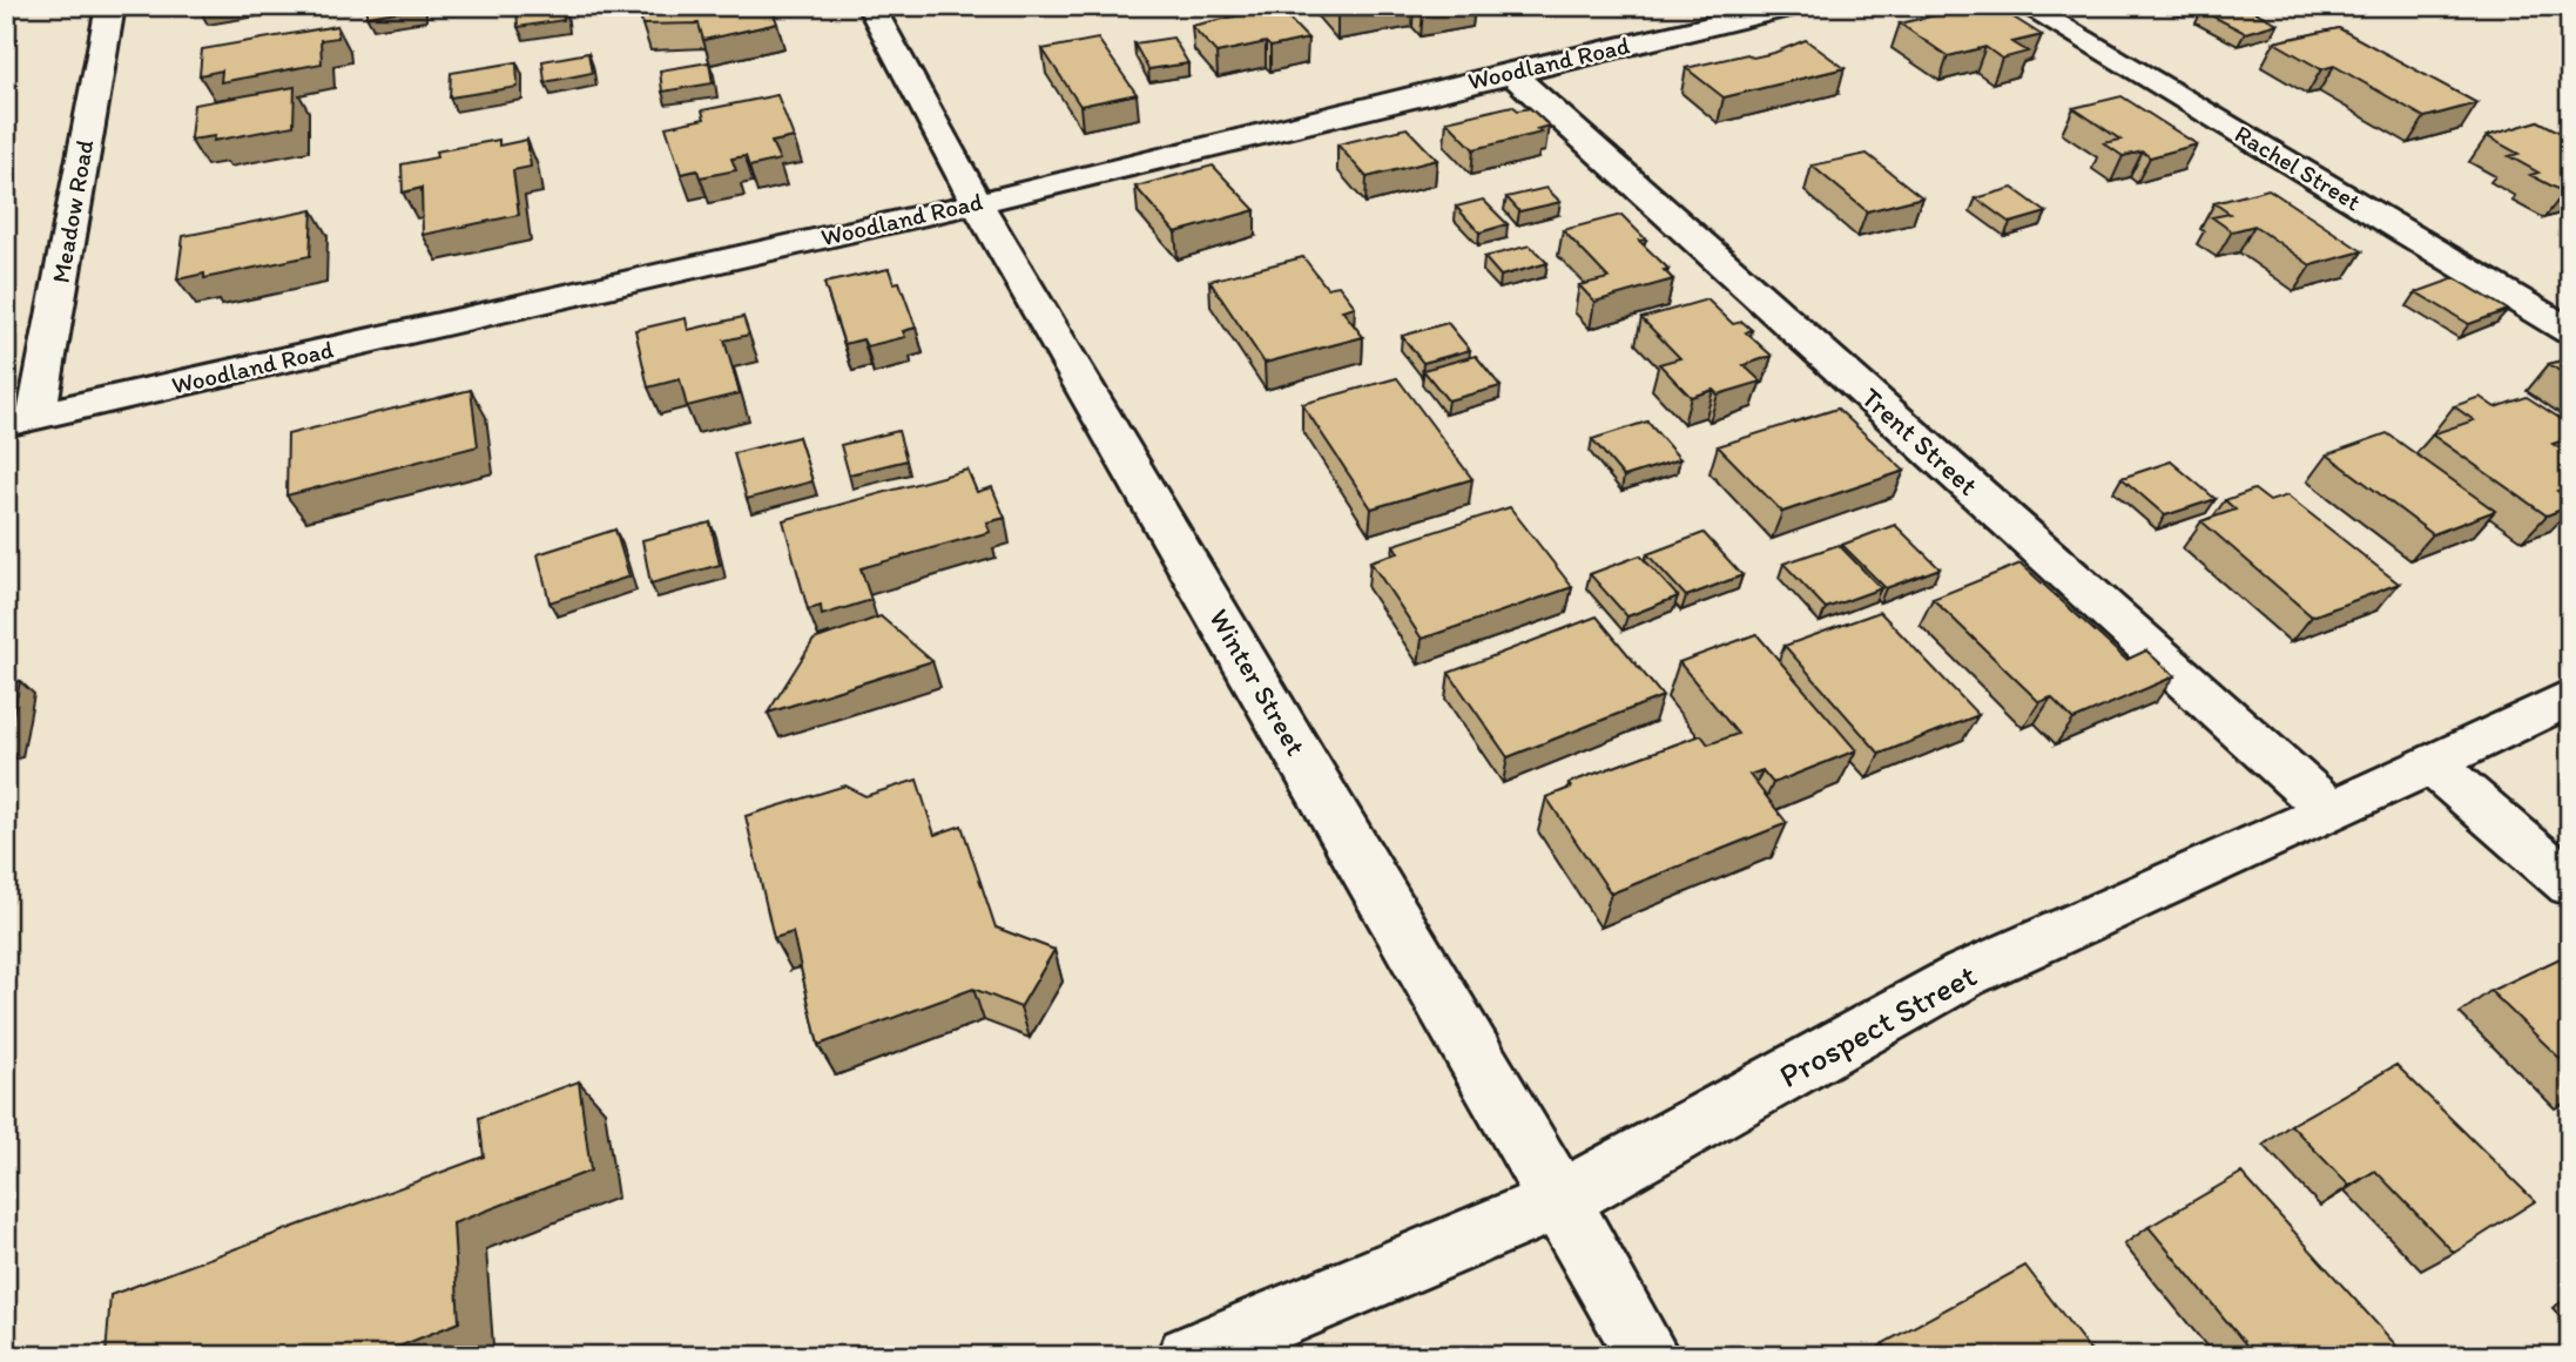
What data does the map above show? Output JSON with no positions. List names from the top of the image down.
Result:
{
  "streets": {
    "street": [
      "Woodland Road",
      "Rachel Street",
      "Meadow Road",
      "Trent Street",
      "Winter Street",
      "Prospect Street"
    ]
  },
  "crossings": [
    ["Woodland Road", "Meadow Road"],
    ["Woodland Road", "Trent Street"],
    ["Woodland Road", "Winter Street"],
    ["Trent Street", "Prospect Street"],
    ["Winter Street", "Prospect Street"]
  ]
}
